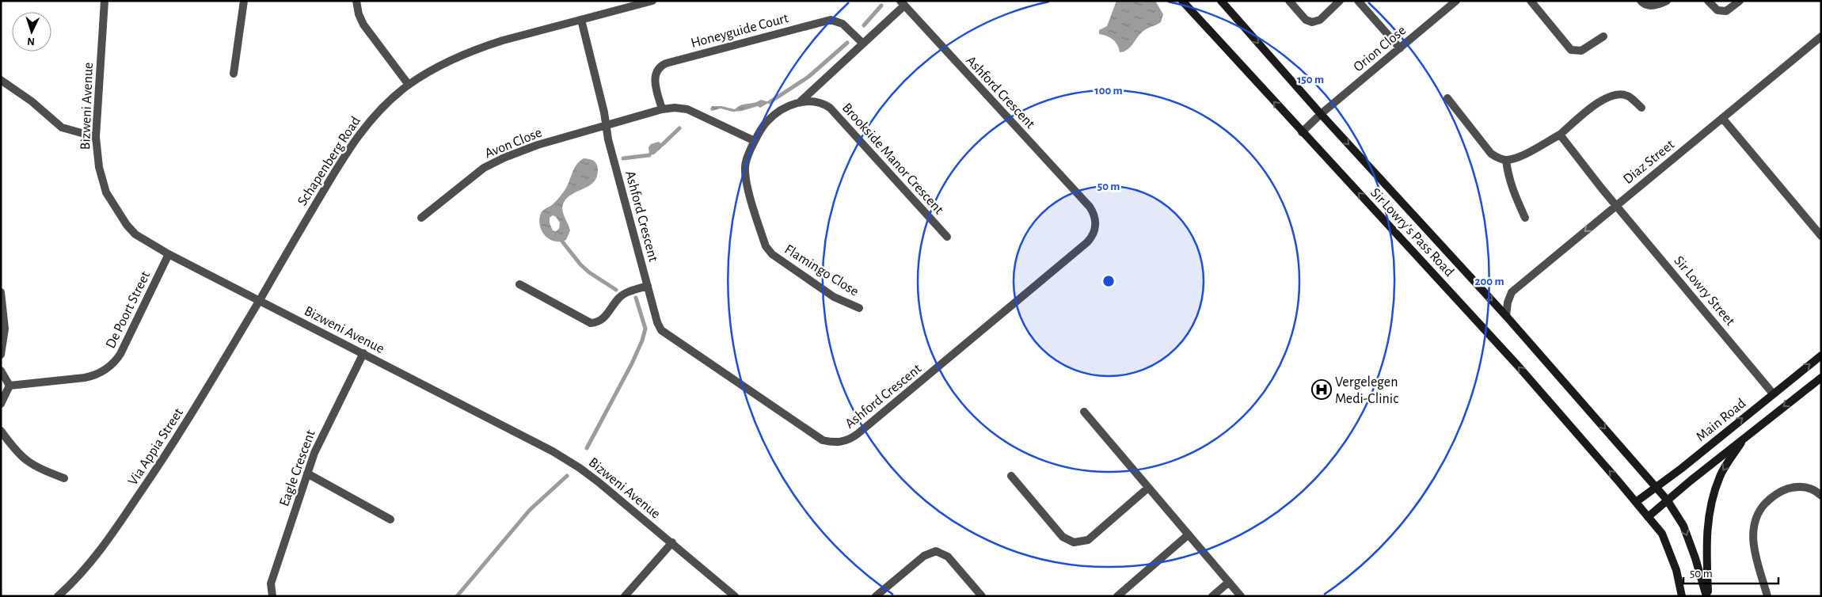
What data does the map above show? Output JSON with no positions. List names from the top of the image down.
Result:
{
  "streets": {
    "main road": ["Sir Lowry's Pass Road", "Main Road"],
    "street": [
      "Honeyguide Court",
      "Orion Close",
      "Ashford Crescent",
      "Bizweni Avenue",
      "Avon Close",
      "Brookside Manor Crescent",
      "Schapenberg Road",
      "Diaz Street",
      "Flamingo Close",
      "Sir Lowry Street",
      "De Poort Street",
      "Via Appia Street",
      "Eagle Crescent"
    ]
  },
  "crossings": [
    ["Orion Close", "Sir Lowry's Pass Road"],
    ["Ashford Crescent", "Avon Close"],
    ["Ashford Crescent", "Schapenberg Road"],
    ["Bizweni Avenue", "Schapenberg Road"],
    ["Bizweni Avenue", "De Poort Street"],
    ["Bizweni Avenue", "Via Appia Street"],
    ["Bizweni Avenue", "Eagle Crescent"],
    ["Schapenberg Road", "Via Appia Street"],
    ["Diaz Street", "Sir Lowry's Pass Road"],
    ["Diaz Street", "Sir Lowry Street"],
    ["Sir Lowry's Pass Road", "Main Road"],
    ["Sir Lowry Street", "Main Road"]
  ],
  "one_way": ["Diaz Street"],
  "places": {
    "hospital": ["Vergelegen Medi-Clinic"]
  },
  "scale_bar": "50 m",
  "north": "bottom",
  "rings": [
    "150 m",
    "100 m",
    "50 m",
    "200 m"
  ]
}
